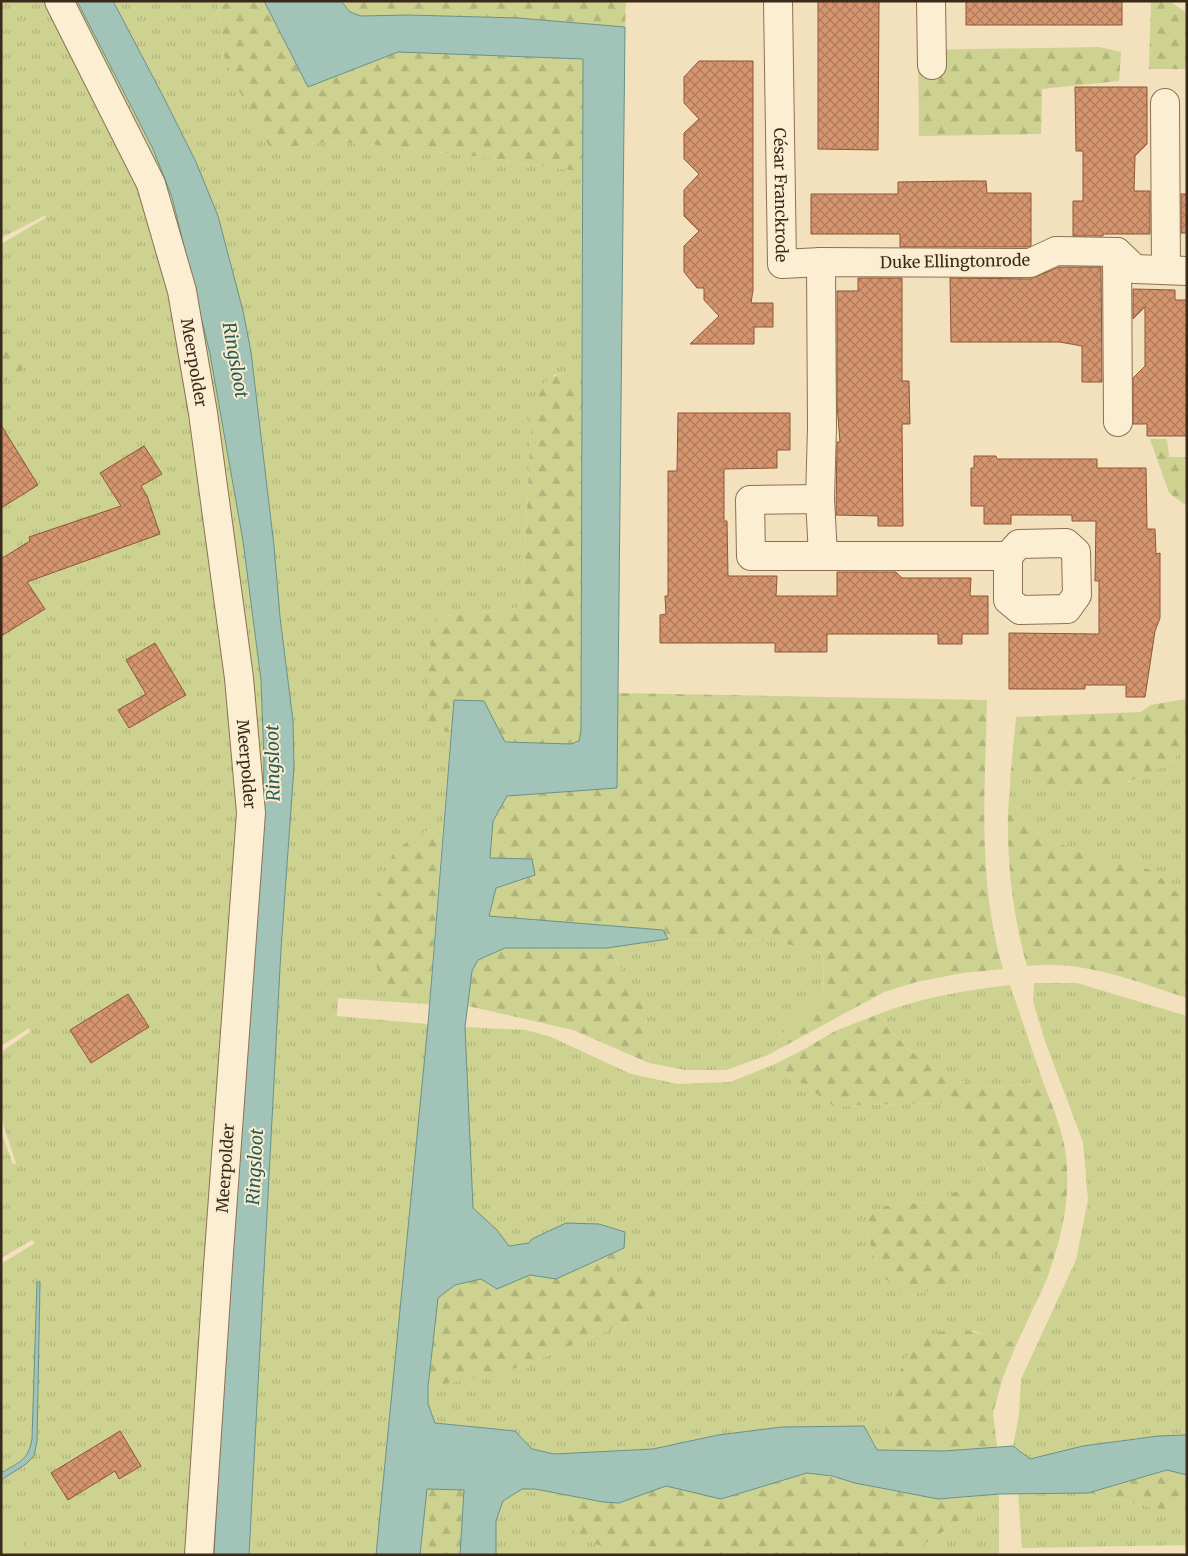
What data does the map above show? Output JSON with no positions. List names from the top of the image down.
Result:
{
  "streets": {
    "street": ["César Franckrode", "Duke Ellingtonrode", "Meerpolder"]
  },
  "crossings": [
    ["César Franckrode", "Duke Ellingtonrode"]
  ],
  "water": ["Ringsloot"]
}
